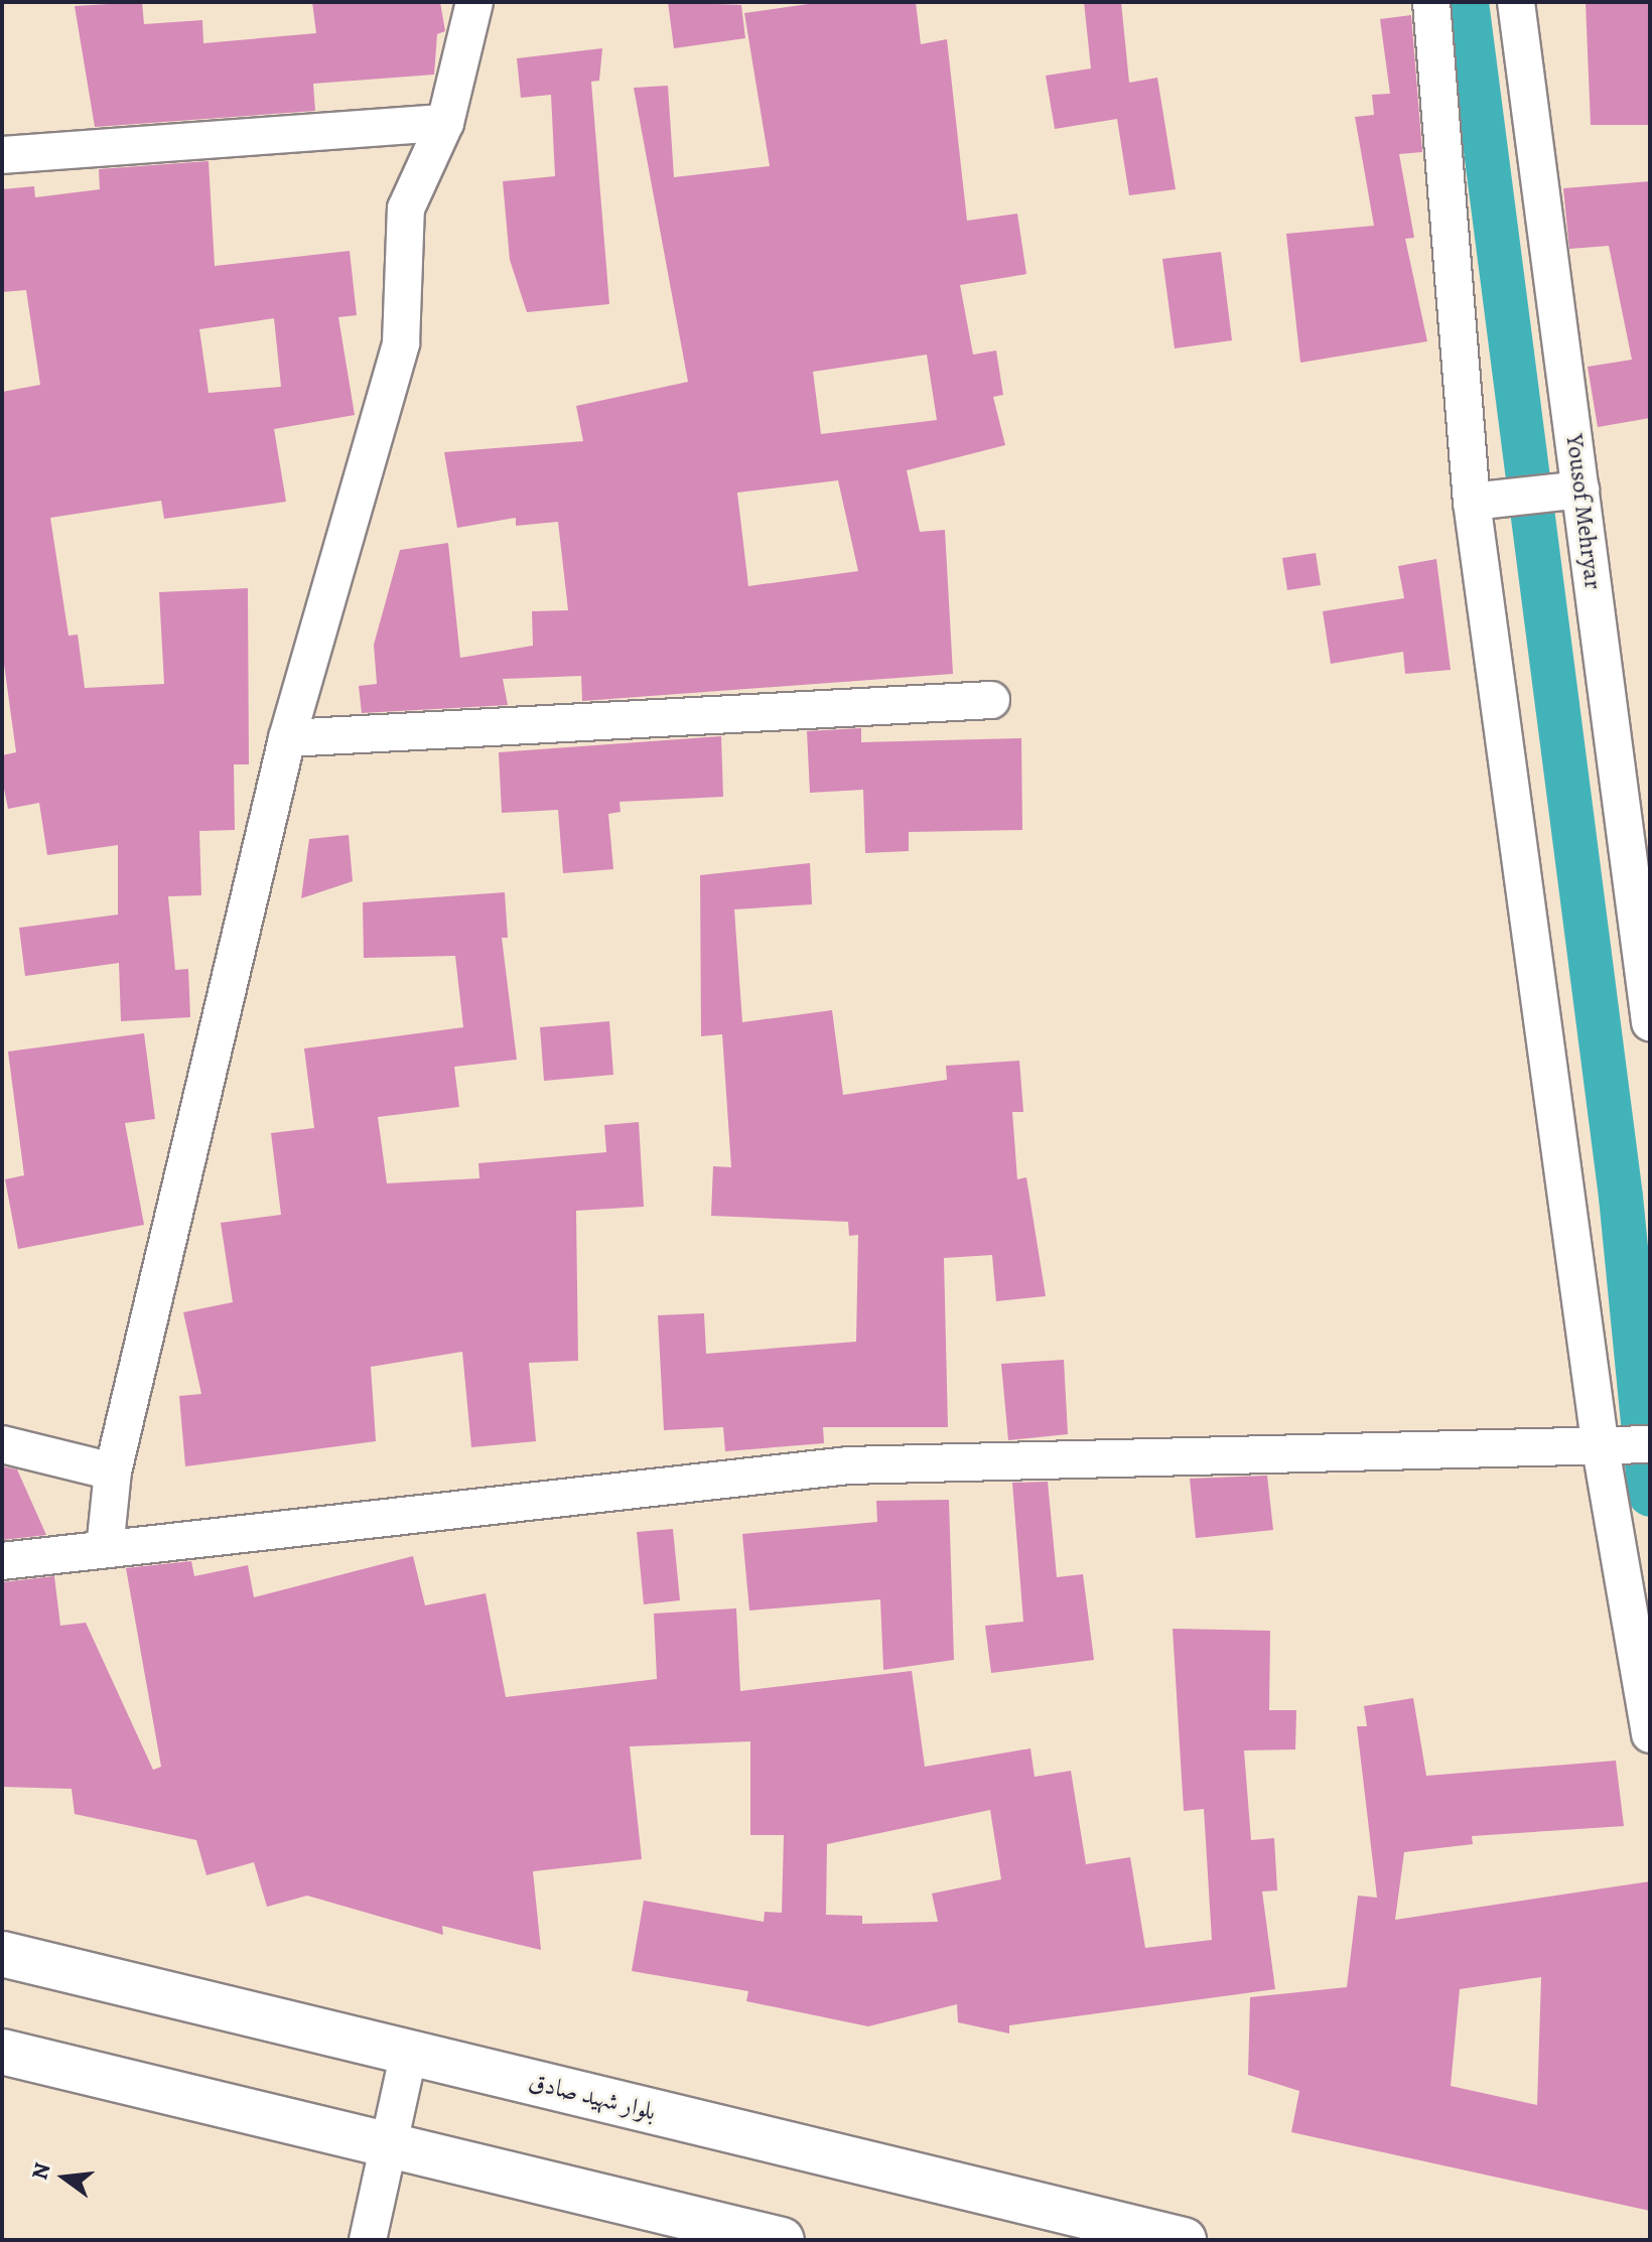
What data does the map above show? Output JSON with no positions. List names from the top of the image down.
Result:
{
  "streets": {
    "main road": ["بلوار شهید صادق"],
    "street": ["Yousof Mehryar"]
  },
  "north": "left"
}
